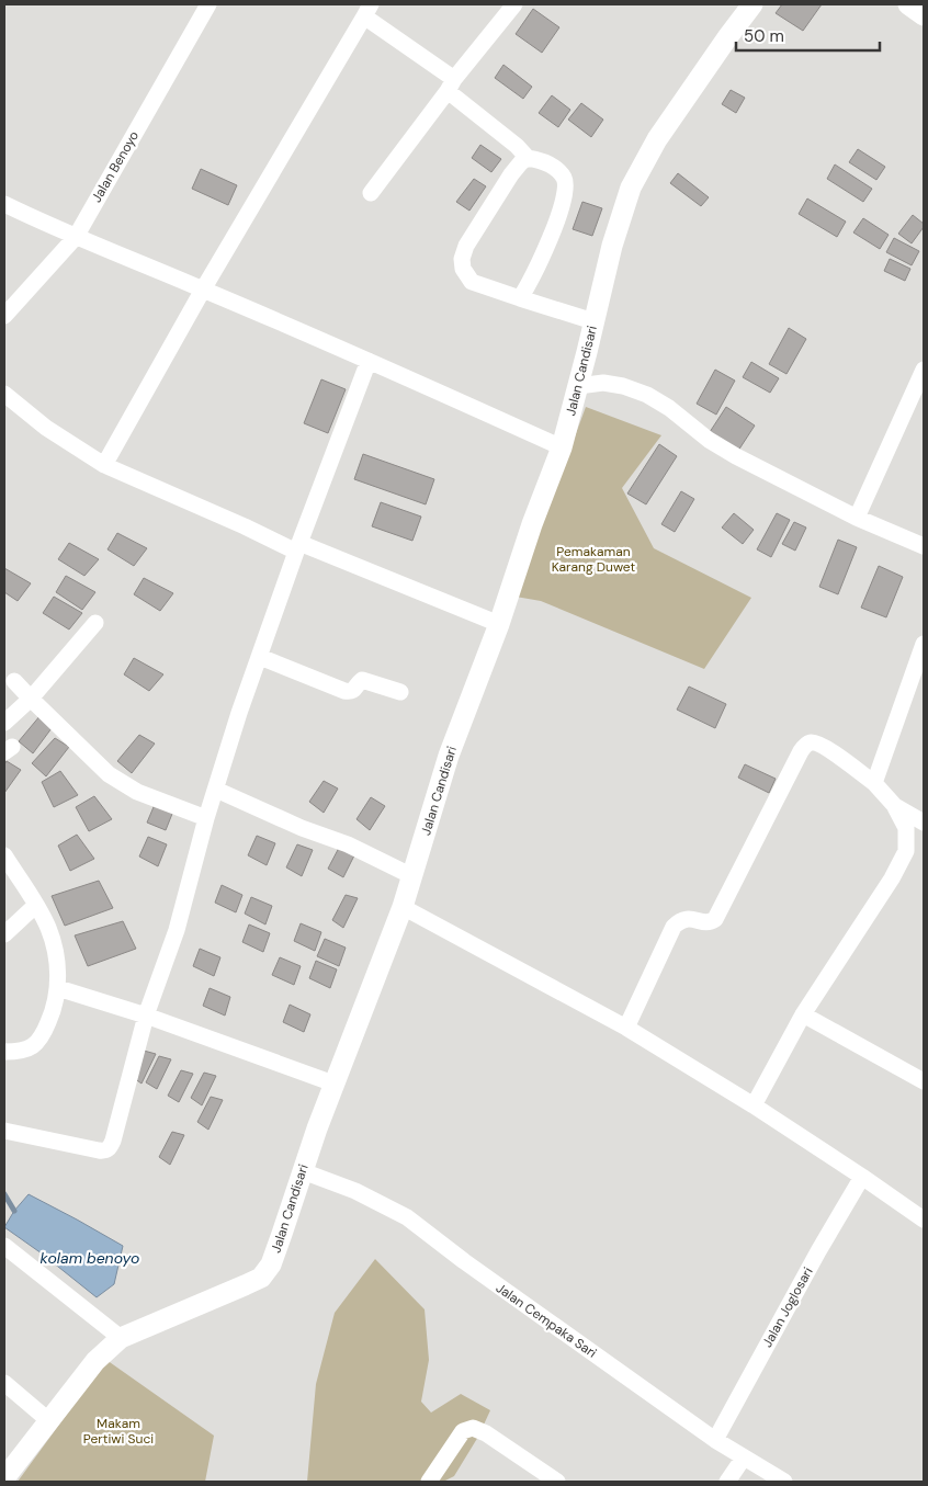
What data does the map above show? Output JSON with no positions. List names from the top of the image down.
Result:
{
  "streets": {
    "street": [
      "Jalan Benoyo",
      "Jalan Candisari",
      "Jalan Joglosari",
      "Jalan Cempaka Sari"
    ]
  },
  "crossings": [
    ["Jalan Candisari", "Jalan Cempaka Sari"],
    ["Jalan Joglosari", "Jalan Cempaka Sari"]
  ],
  "water": ["kolam benoyo"],
  "parks": ["Pemakaman Karang Duwet", "Makam Pertiwi Suci"],
  "scale_bar": "50 m"
}
